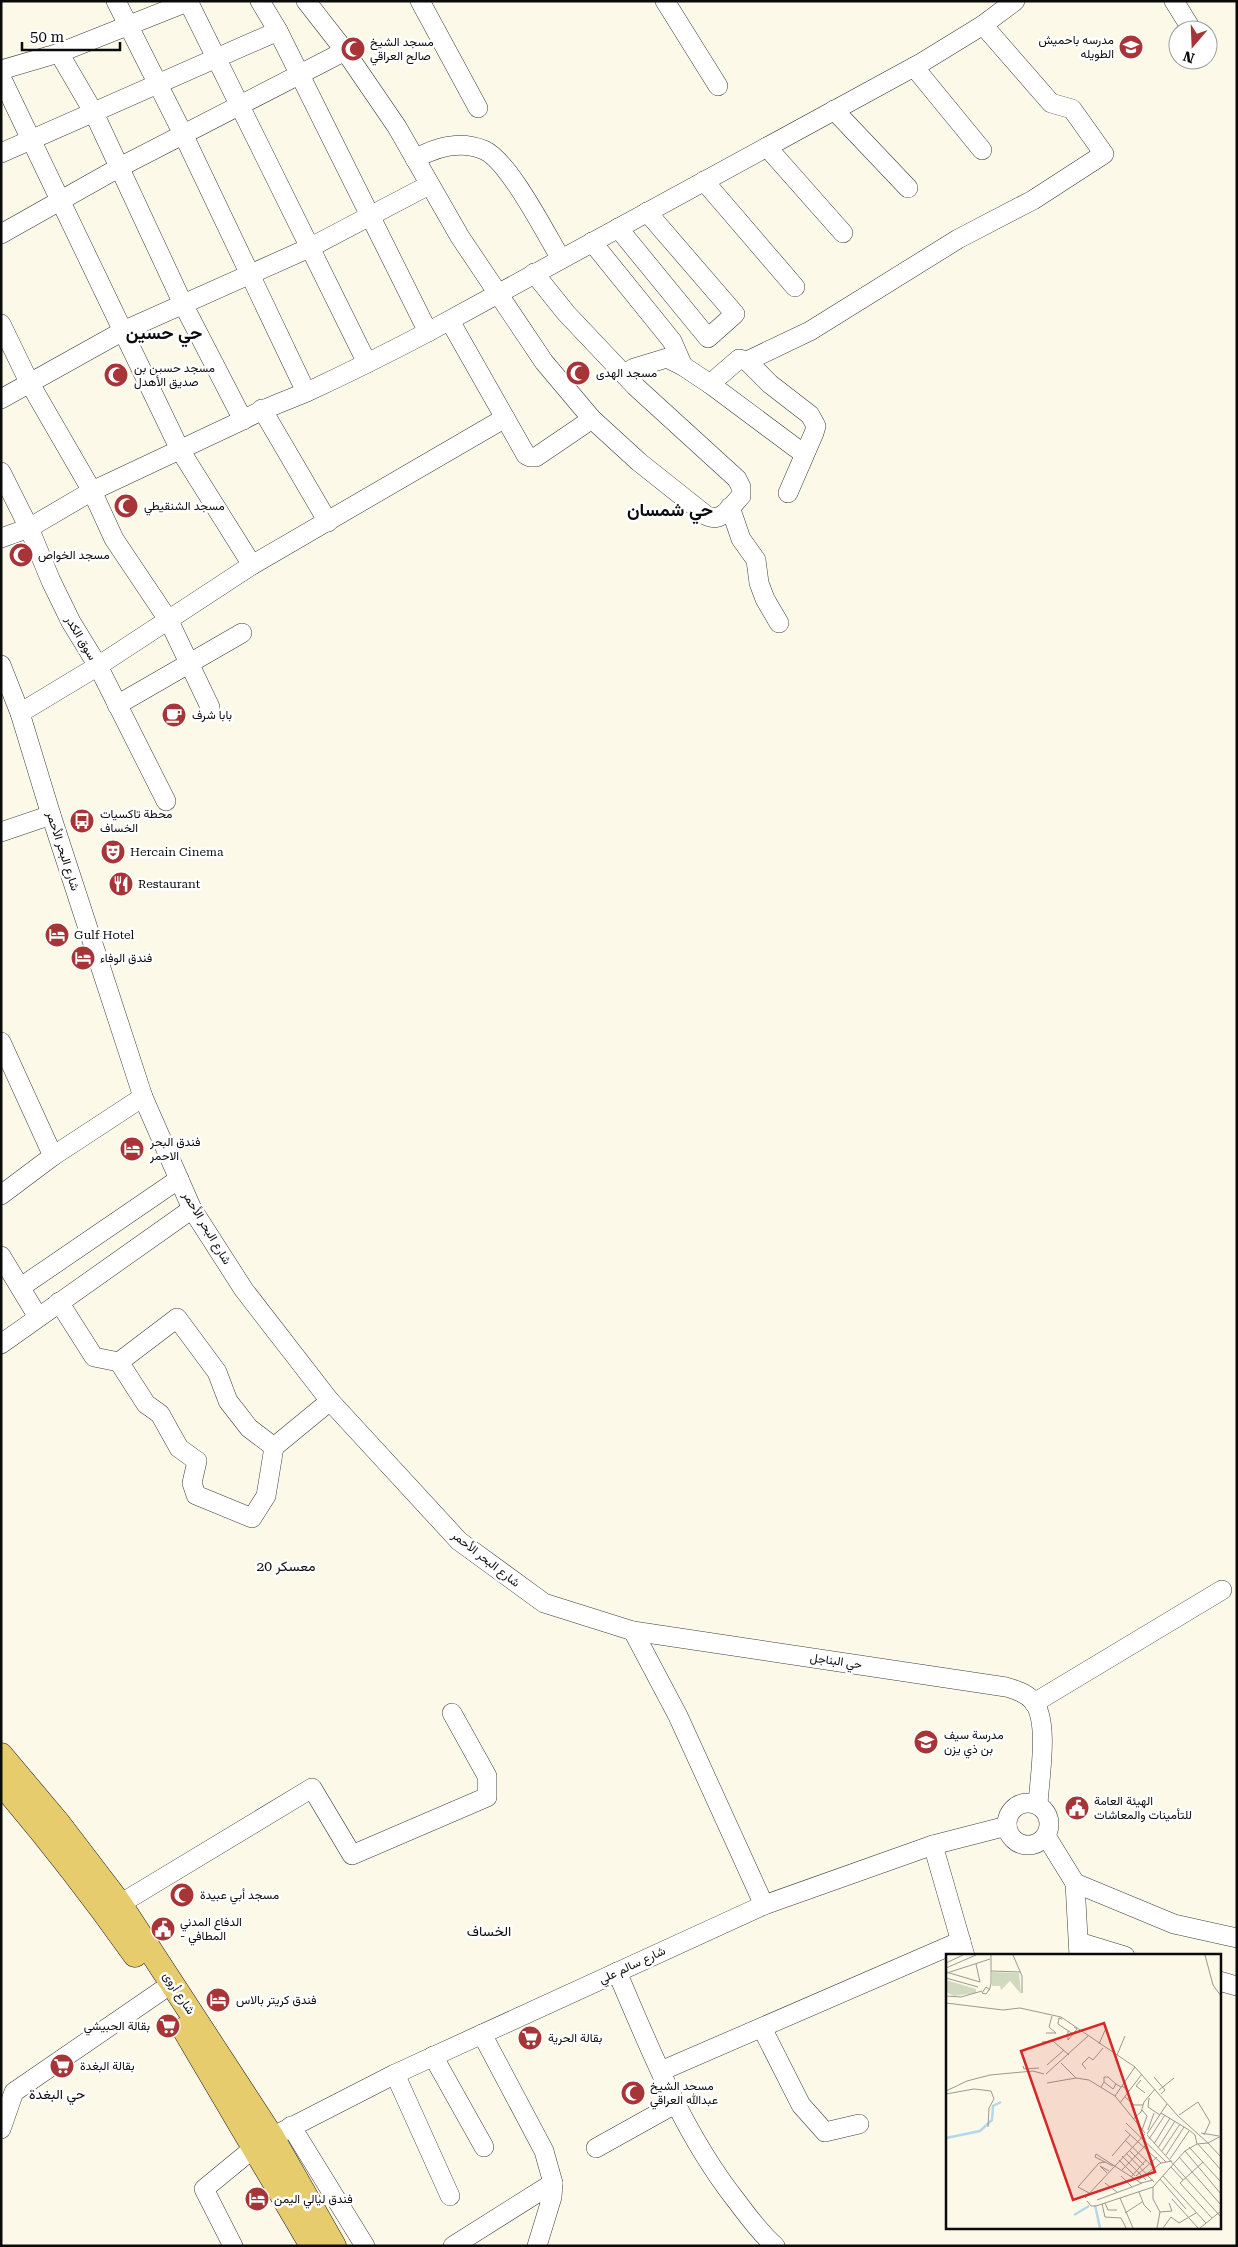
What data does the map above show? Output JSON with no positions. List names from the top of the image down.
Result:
{
  "streets": {
    "main road": ["شارع أروى"],
    "street": [
      "سوق الكدر",
      "شارع البحر الأحمر",
      "حي البناجل",
      "شارع سالم علي"
    ]
  },
  "crossings": [
    ["شارع البحر الأحمر", "حي البناجل"],
    ["شارع سالم علي", "شارع أروى"]
  ],
  "districts": [
    "حي حسين",
    "حي شمسان",
    "معسكر 20",
    "الخساف",
    "حي البغدة"
  ],
  "places": {
    "school or university": ["مدرسه باحميش الطويله", "مدرسة سيف بن ذي يزن"],
    "mosque": [
      "مسجد الشيخ صالح العراقي",
      "مسجد الهدى",
      "مسجد حسين بن صديق الأهدل",
      "مسجد الشنقيطي",
      "مسجد الخواص",
      "مسجد أبي عبيدة",
      "مسجد الشيخ عبدالله العراقي"
    ],
    "cafe": ["بابا شرف"],
    "bus stop": ["محطة تاكسيات الخساف"],
    "theatre": ["Hercain Cinema"],
    "restaurant": ["Restaurant"],
    "hotel": [
      "Gulf Hotel",
      "فندق الوفاء",
      "فندق البحر الاحمر",
      "فندق كريتر بالاس",
      "فندق ليالي اليمن"
    ],
    "public building": ["الهيئة العامة للتأمينات والمعاشات", "الدفاع المدني - المطافي"],
    "supermarket": ["بقالة الحبيشي", "بقالة الحرية", "بقالة البغدة"]
  },
  "scale_bar": "50 m",
  "north": "bottom"
}
